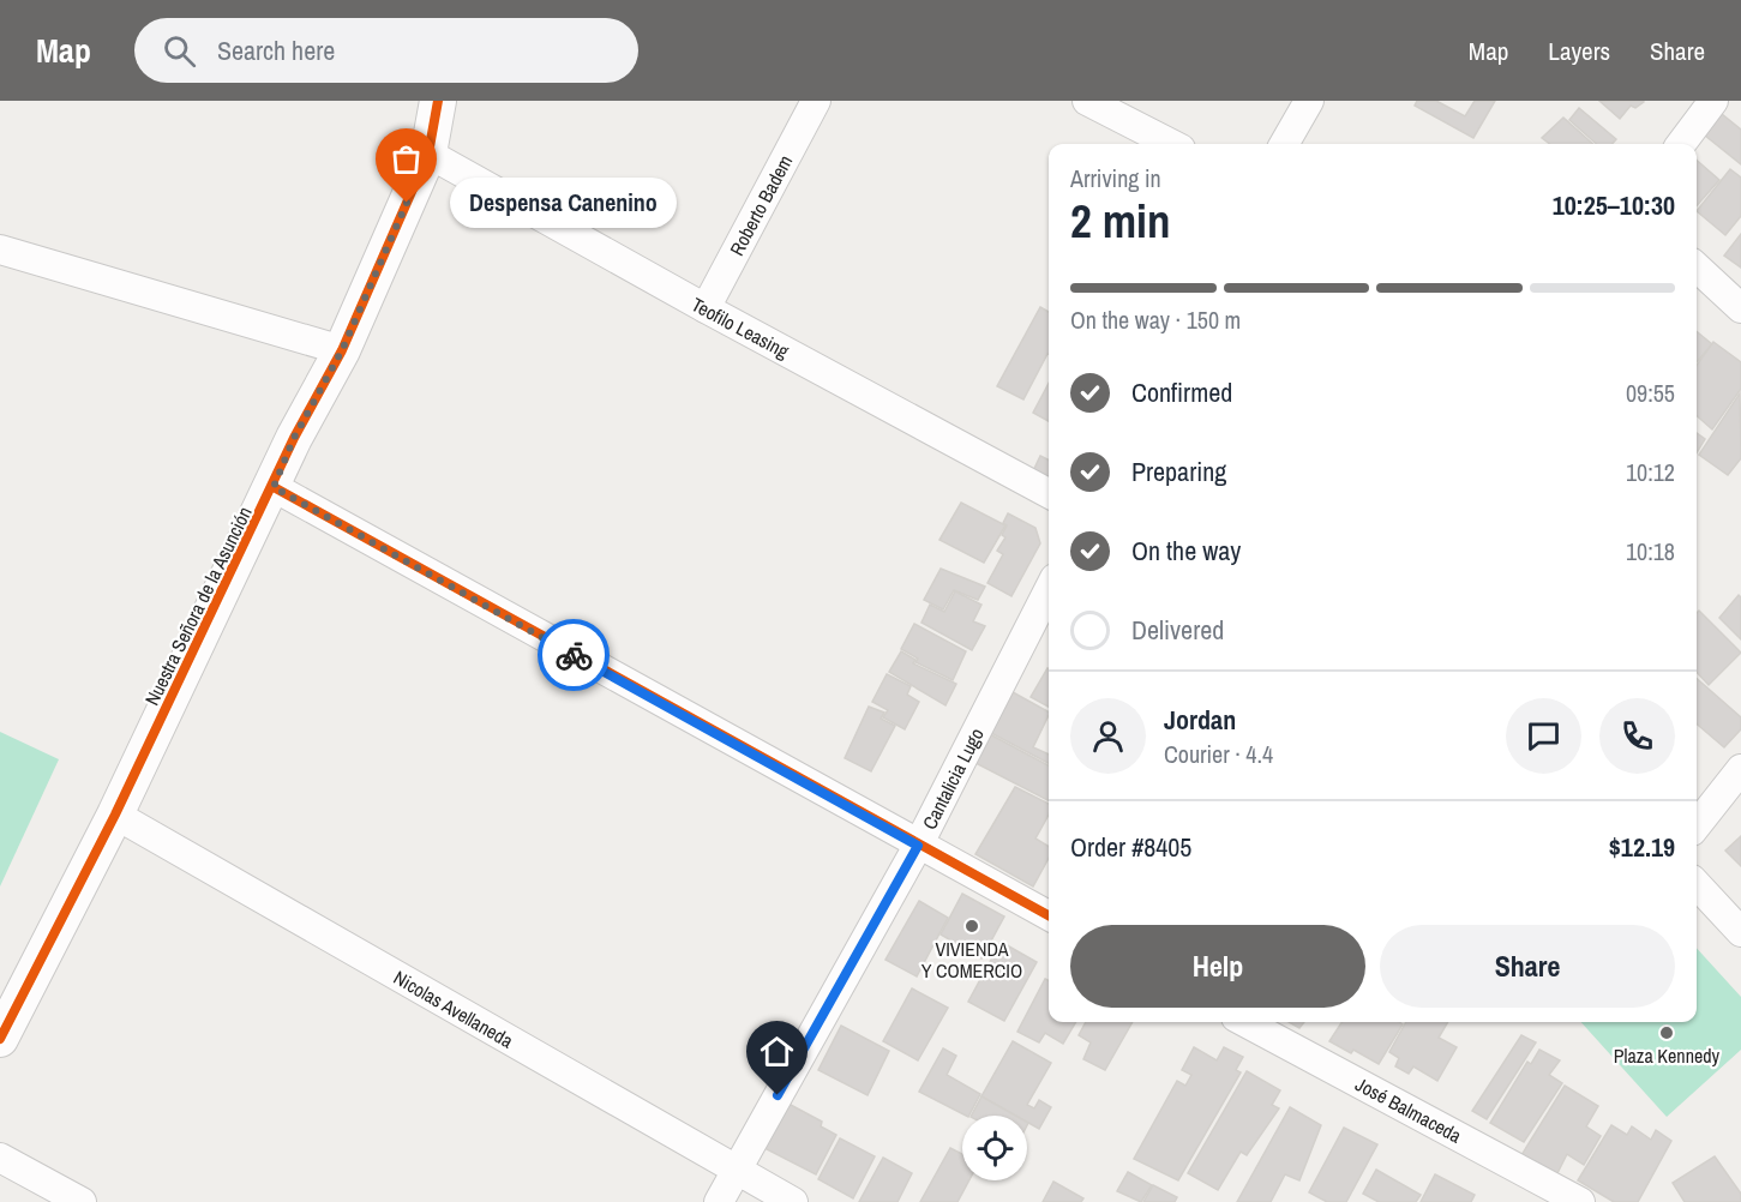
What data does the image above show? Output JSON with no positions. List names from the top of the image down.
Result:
{
  "streets": {
    "street": [
      "Roberto Badem",
      "Teofilo Leasing",
      "Nuestra Señora de la Asunción",
      "Cantalicia Lugo",
      "Nicolas Avellaneda",
      "José Balmaceda"
    ]
  },
  "crossings": [
    ["Roberto Badem", "Teofilo Leasing"],
    ["Teofilo Leasing", "Nuestra Señora de la Asunción"],
    ["Nuestra Señora de la Asunción", "Nicolas Avellaneda"],
    ["Cantalicia Lugo", "Nicolas Avellaneda"]
  ],
  "places": ["Despensa Canenino", "VIVIENDA Y COMERCIO", "Plaza Kennedy"],
  "page": {
    "header": "Map",
    "search": "Search here",
    "nav": ["Map", "Layers", "Share"],
    "heading": ["2 min", "Arriving in", "10:25–10:30"],
    "panel": [
      "Jordan",
      "Courier · 4.4",
      "Order #8405",
      "$12.19"
    ],
    "bubble": "Despensa Canenino",
    "bar": "On the way · 150 m",
    "list": [
      ["Confirmed", "09:55"],
      ["Preparing", "10:12"],
      ["On the way", "10:18"],
      "Delivered"
    ],
    "buttons": ["Help", "Share"]
  }
}
